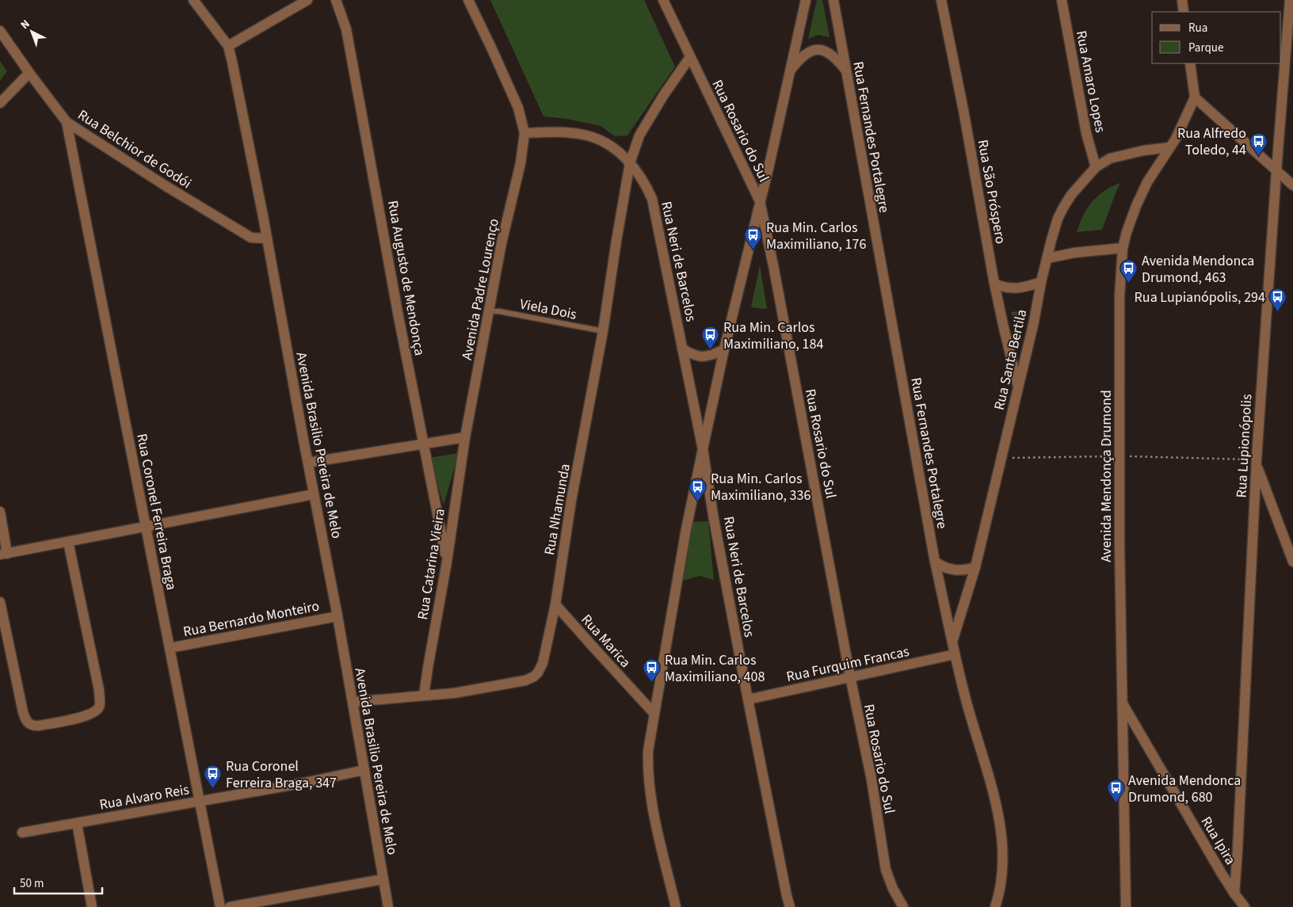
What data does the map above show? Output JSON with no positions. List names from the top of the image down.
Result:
{
  "streets": {
    "street": [
      "Rua Amaro Lopes",
      "Rua Rosario do Sul",
      "Rua Fernandes Portalegre",
      "Rua Belchior de Godói",
      "Rua São Próspero",
      "Rua Neri de Barcelos",
      "Rua Augusto de Mendonça",
      "Avenida Padre Lourenço",
      "Rua Santa Bertila",
      "Avenida Brasilio Pereira de Melo",
      "Rua Lupionópolis",
      "Avenida Mendonça Drumond",
      "Rua Nhamunda",
      "Rua Coronel Ferreira Braga",
      "Rua Catarina Vieira",
      "Rua Bernardo Monteiro",
      "Rua Marica",
      "Rua Furquim Francas",
      "Rua Alvaro Reis",
      "Rua Ipira"
    ],
    "lane": ["Viela Dois"]
  },
  "crossings": [
    ["Rua Amaro Lopes", "Rua Santa Bertila"],
    ["Rua Rosario do Sul", "Rua Nhamunda"],
    ["Rua Rosario do Sul", "Rua Furquim Francas"],
    ["Rua Fernandes Portalegre", "Rua Santa Bertila"],
    ["Rua Fernandes Portalegre", "Rua Furquim Francas"],
    ["Rua Belchior de Godói", "Avenida Brasilio Pereira de Melo"],
    ["Rua Belchior de Godói", "Rua Coronel Ferreira Braga"],
    ["Rua São Próspero", "Rua Santa Bertila"],
    ["Rua Neri de Barcelos", "Rua Nhamunda"],
    ["Rua Neri de Barcelos", "Rua Furquim Francas"],
    ["Rua Augusto de Mendonça", "Rua Catarina Vieira"],
    ["Avenida Padre Lourenço", "Viela Dois"],
    ["Avenida Padre Lourenço", "Rua Catarina Vieira"],
    ["Viela Dois", "Rua Nhamunda"],
    ["Rua Santa Bertila", "Avenida Mendonça Drumond"],
    ["Avenida Brasilio Pereira de Melo", "Rua Nhamunda"],
    ["Avenida Brasilio Pereira de Melo", "Rua Bernardo Monteiro"],
    ["Avenida Brasilio Pereira de Melo", "Rua Alvaro Reis"],
    ["Rua Lupionópolis", "Rua Ipira"],
    ["Avenida Mendonça Drumond", "Rua Ipira"],
    ["Rua Nhamunda", "Rua Catarina Vieira"],
    ["Rua Nhamunda", "Rua Marica"],
    ["Rua Coronel Ferreira Braga", "Rua Bernardo Monteiro"],
    ["Rua Coronel Ferreira Braga", "Rua Alvaro Reis"]
  ],
  "places": {
    "bus stop": [
      "Rua Alfredo Toledo, 44",
      "Rua Min. Carlos Maximiliano, 176",
      "Avenida Mendonca Drumond, 463",
      "Rua Lupianópolis, 294",
      "Rua Min. Carlos Maximiliano, 184",
      "Rua Min. Carlos Maximiliano, 336",
      "Rua Min. Carlos Maximiliano, 408",
      "Rua Coronel Ferreira Braga, 347",
      "Avenida Mendonca Drumond, 680"
    ]
  },
  "legend": ["Rua", "Parque"],
  "scale_bar": "50 m",
  "north": "top left"
}
